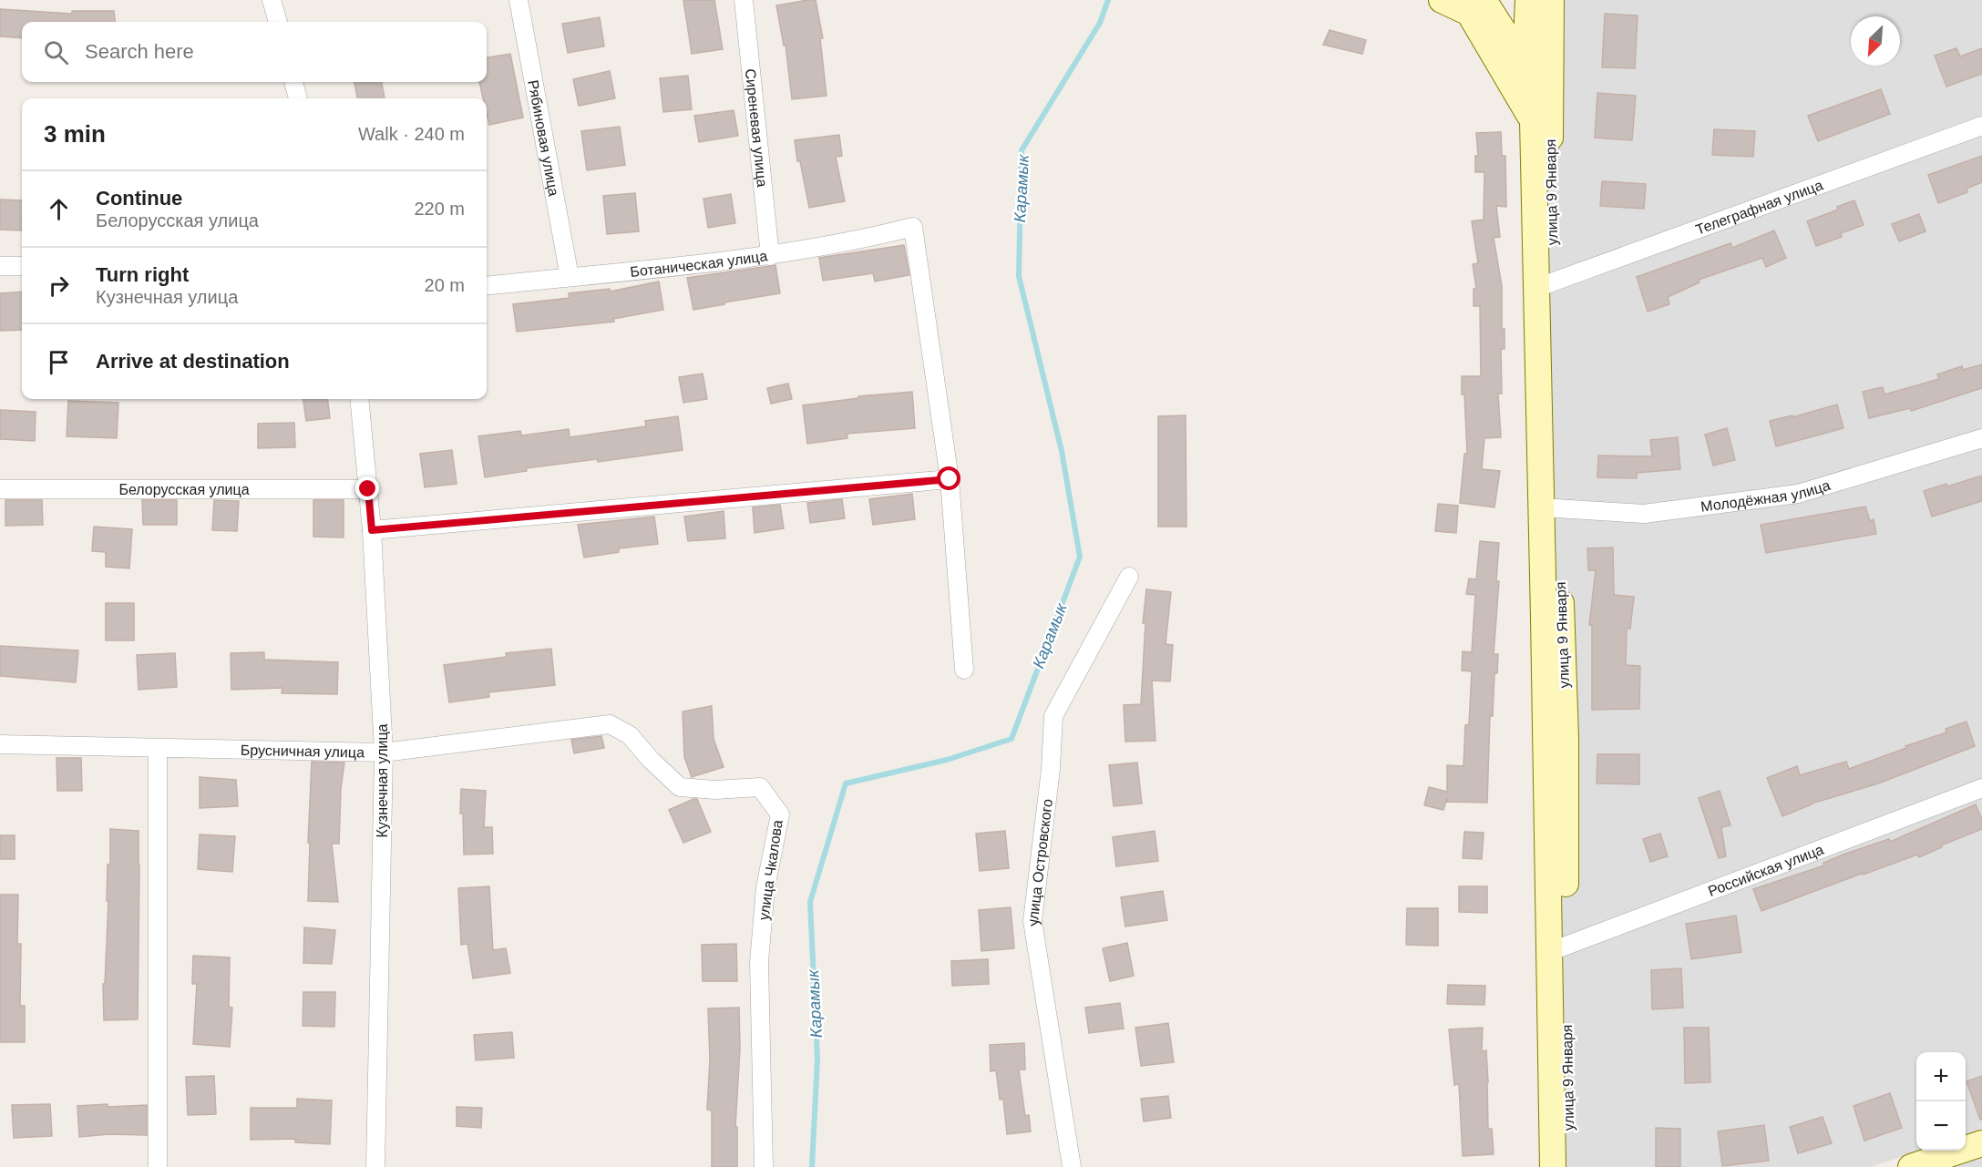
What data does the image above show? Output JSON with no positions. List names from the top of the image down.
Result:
{
  "streets": {
    "main road": ["улица 9 Января"],
    "street": [
      "Сиреневая улица",
      "Рябиновая улица",
      "Телеграфная улица",
      "Ботаническая улица",
      "Белорусская улица",
      "Молодёжная улица",
      "Брусничная улица",
      "Кузнечная улица",
      "улица Островского",
      "улица Чкалова",
      "Российская улица"
    ]
  },
  "crossings": [
    ["Сиреневая улица", "Ботаническая улица"],
    ["Рябиновая улица", "Ботаническая улица"],
    ["улица 9 Января", "Телеграфная улица"],
    ["улица 9 Января", "Молодёжная улица"],
    ["улица 9 Января", "Российская улица"],
    ["Белорусская улица", "Кузнечная улица"],
    ["Брусничная улица", "Кузнечная улица"],
    ["Брусничная улица", "улица Чкалова"]
  ],
  "water": ["Карамык"],
  "north": "bottom left",
  "page": {
    "search": "Search here",
    "heading": ["3 min", "Walk · 240 m"],
    "list": [
      ["Continue", "Белорусская улица", "220 m"],
      ["Turn right", "Кузнечная улица", "20 m"],
      "Arrive at destination"
    ],
    "map_buttons": ["+", "−"]
  }
}
